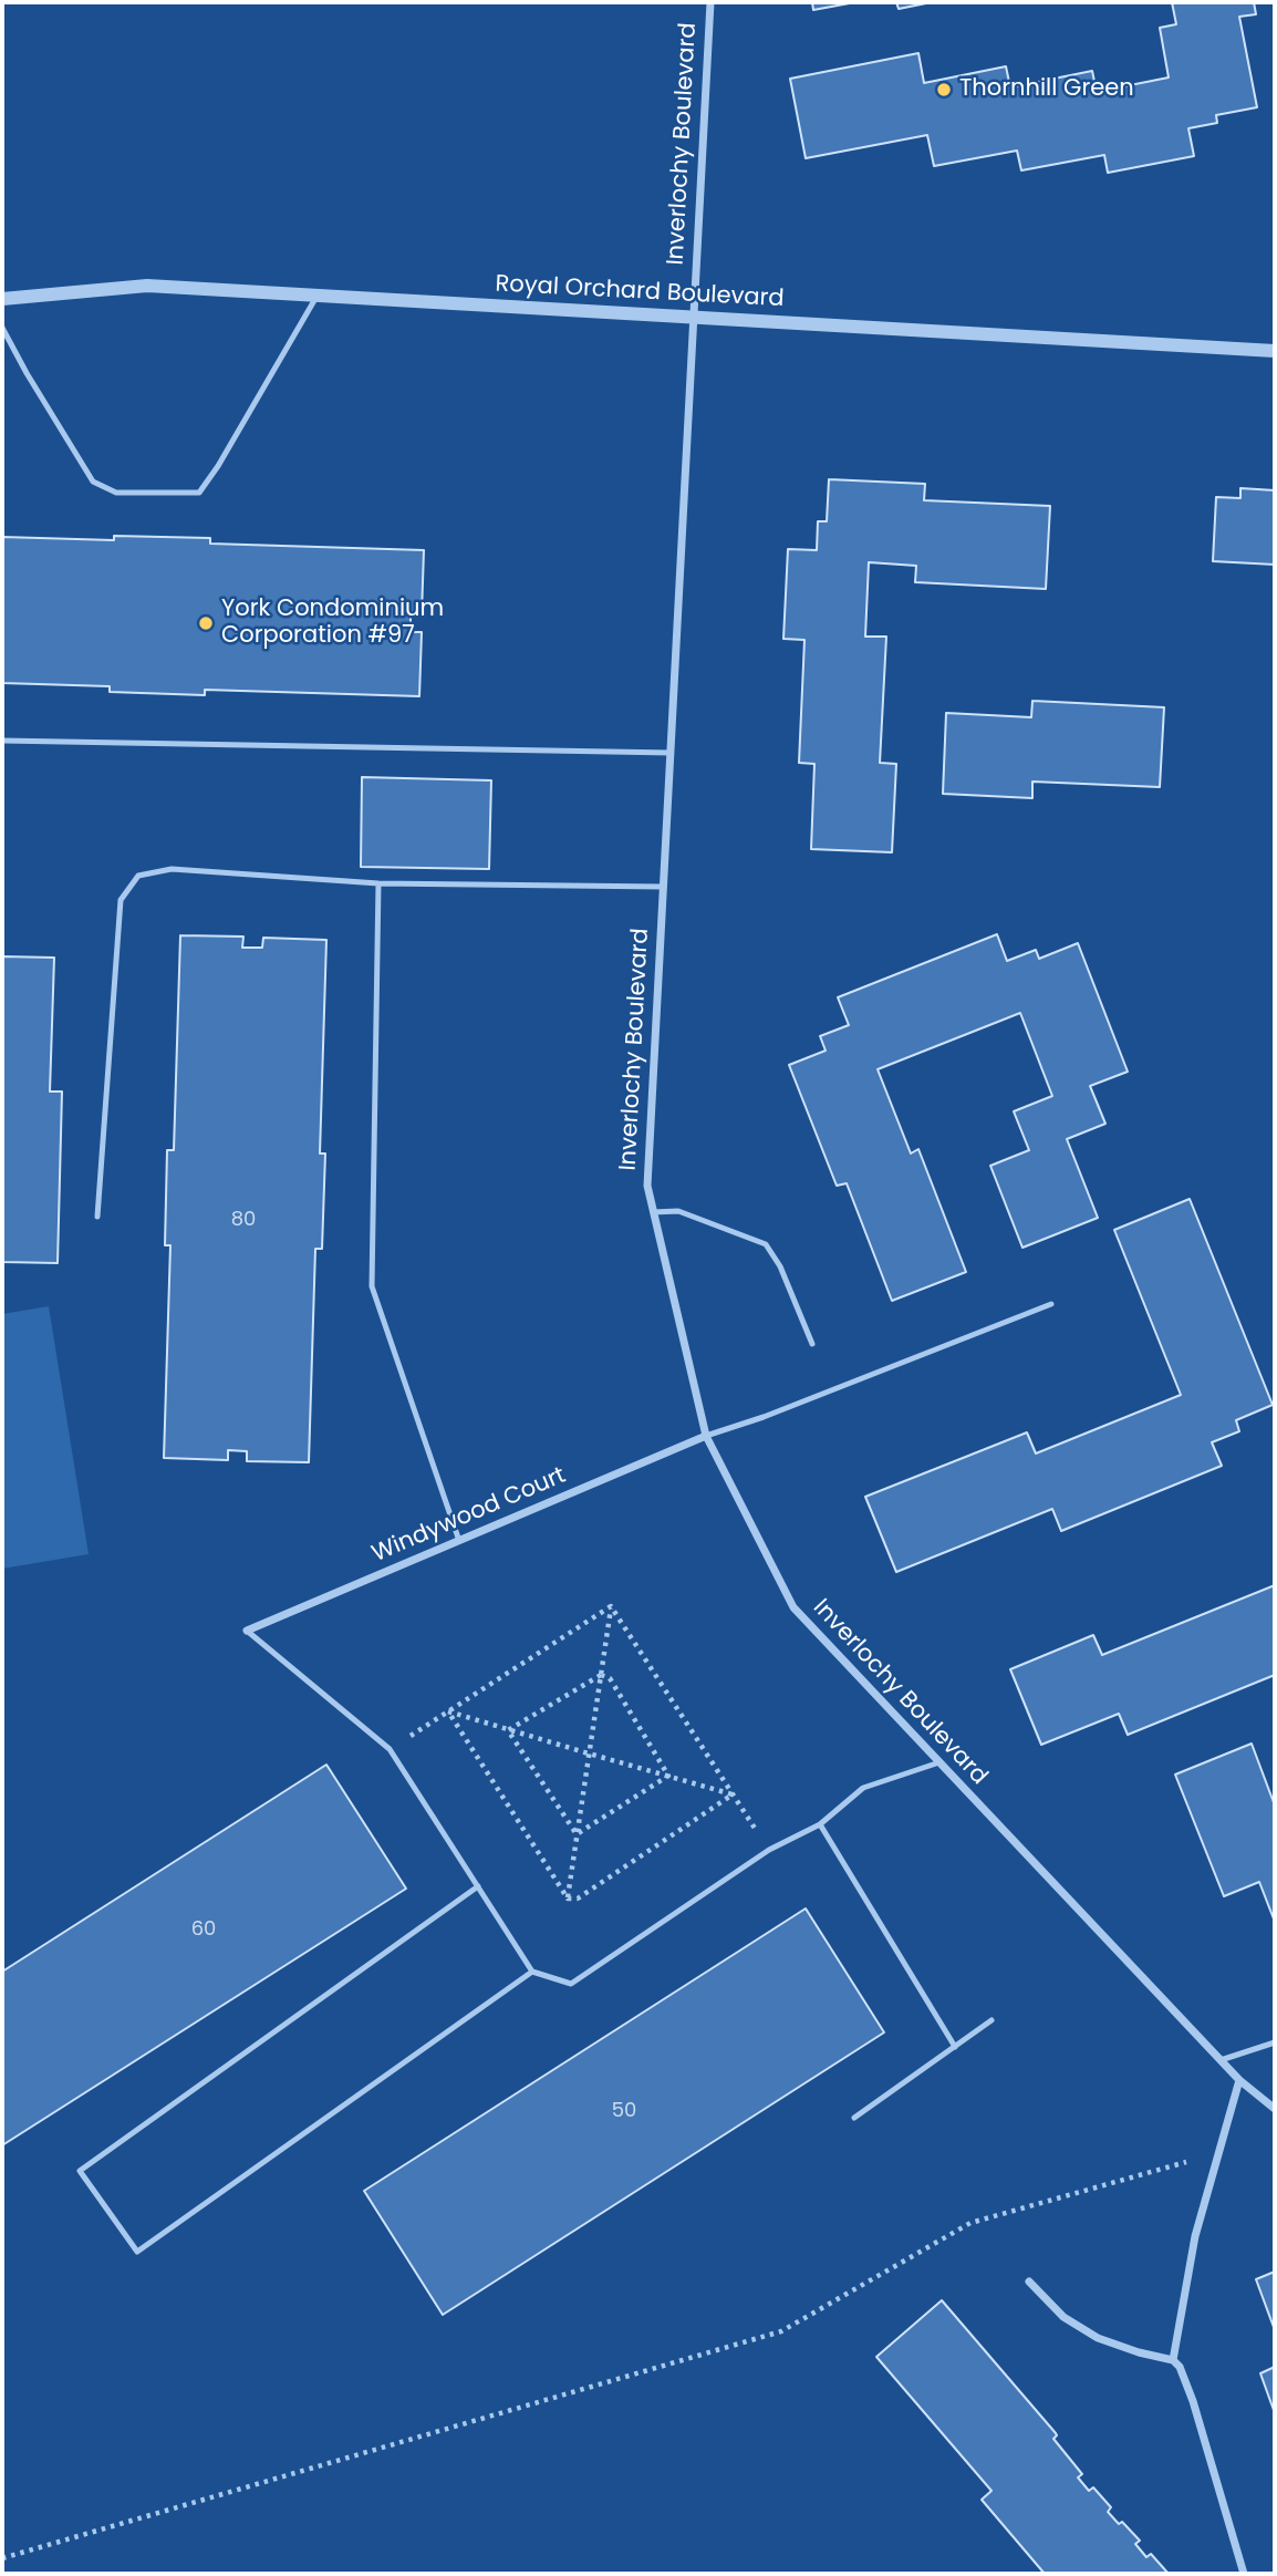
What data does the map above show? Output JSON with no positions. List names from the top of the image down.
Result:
{
  "streets": {
    "street": ["Inverlochy Boulevard", "Royal Orchard Boulevard", "Windywood Court"]
  },
  "crossings": [
    ["Inverlochy Boulevard", "Royal Orchard Boulevard"],
    ["Inverlochy Boulevard", "Windywood Court"]
  ],
  "places": ["Thornhill Green", "York Condominium Corporation #97"],
  "house_numbers": ["80", "60", "50"]
}
